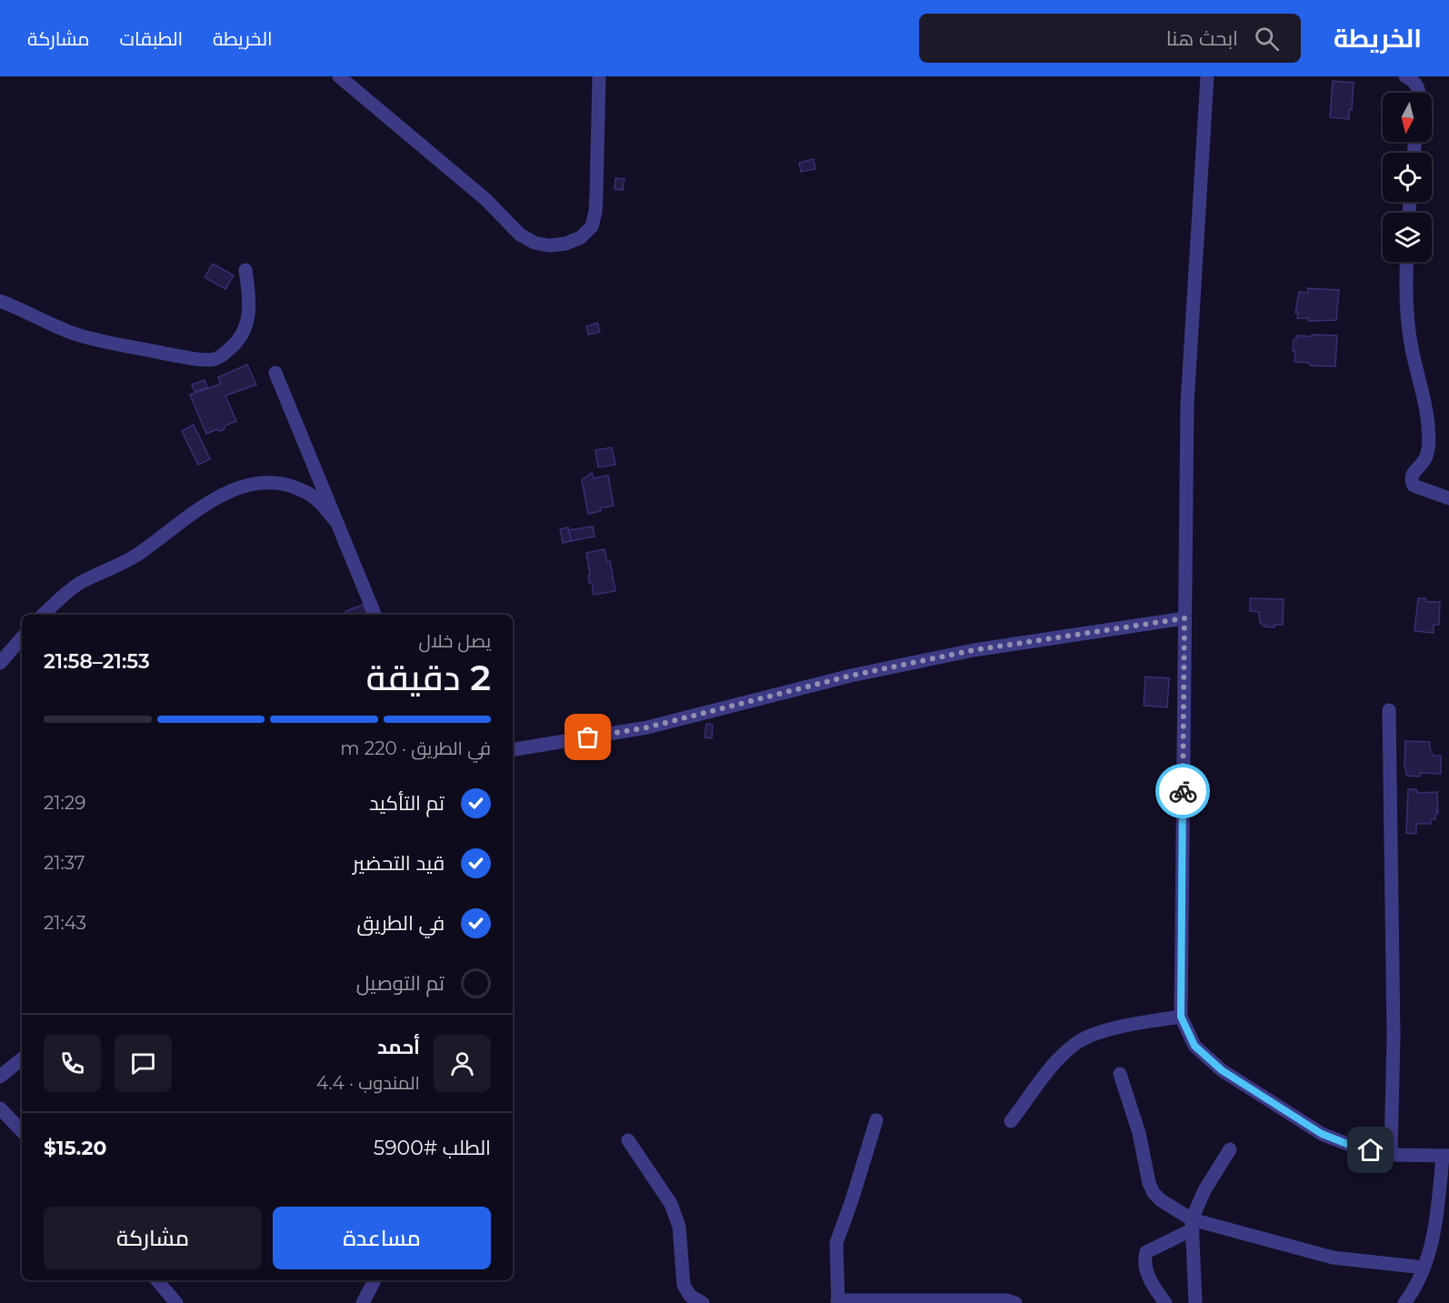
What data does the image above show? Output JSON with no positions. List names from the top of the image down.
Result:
{
  "north": "bottom",
  "page": {
    "header": "الخريطة",
    "search": "ابحث هنا",
    "nav": ["الخريطة", "الطبقات", "مشاركة"],
    "heading": ["2 دقيقة", "يصل خلال", "21:53–21:58"],
    "panel": [
      "أحمد",
      "المندوب · 4.4",
      "الطلب #5900",
      "$15.20"
    ],
    "bar": "في الطريق · 220 m",
    "list": [
      ["تم التأكيد", "21:29"],
      ["قيد التحضير", "21:37"],
      ["في الطريق", "21:43"],
      "تم التوصيل"
    ],
    "buttons": ["مساعدة", "مشاركة"]
  }
}
